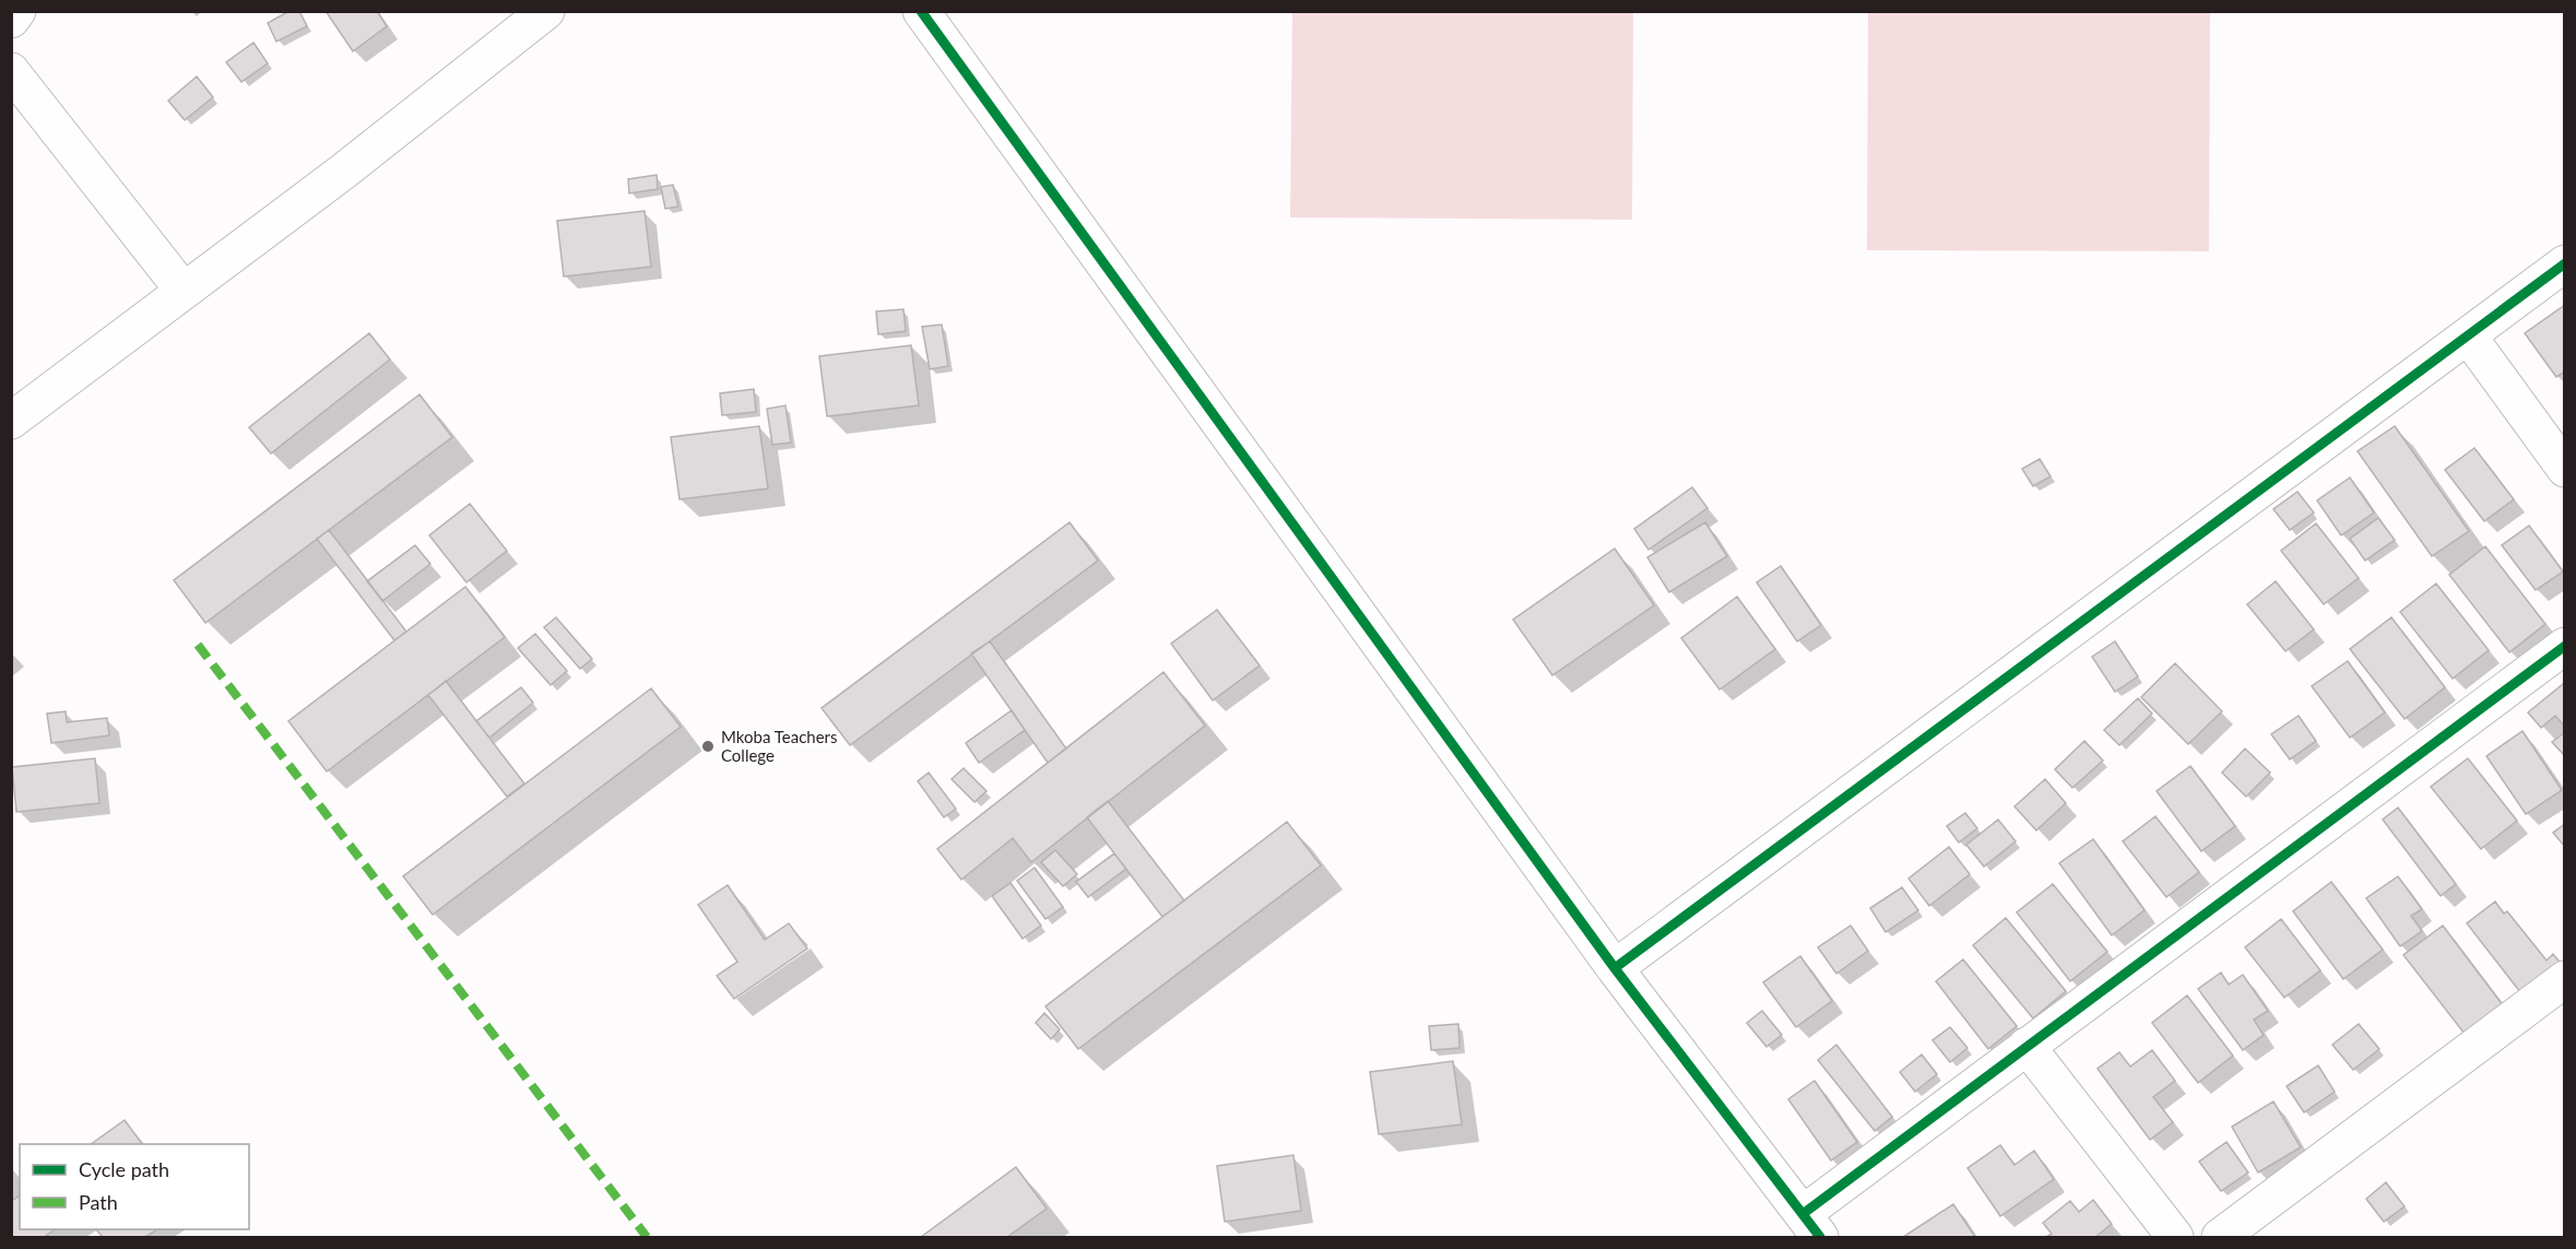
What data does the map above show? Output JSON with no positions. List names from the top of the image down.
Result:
{
  "places": ["Mkoba Teachers College"],
  "legend": ["Cycle path", "Path"]
}
